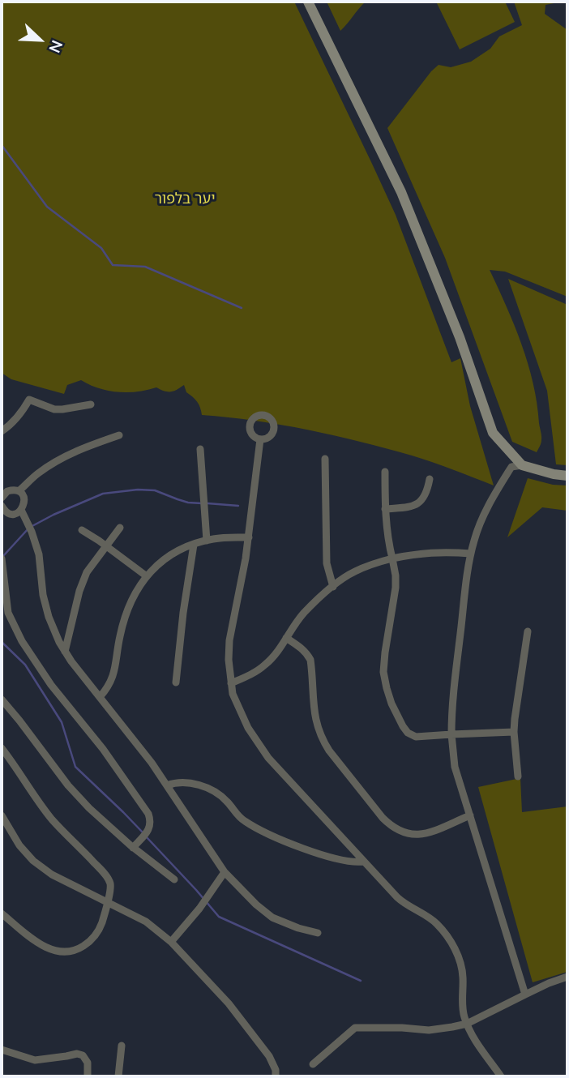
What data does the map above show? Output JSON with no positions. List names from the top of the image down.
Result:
{
  "parks": ["יער בלפור"],
  "north": "bottom right"
}
